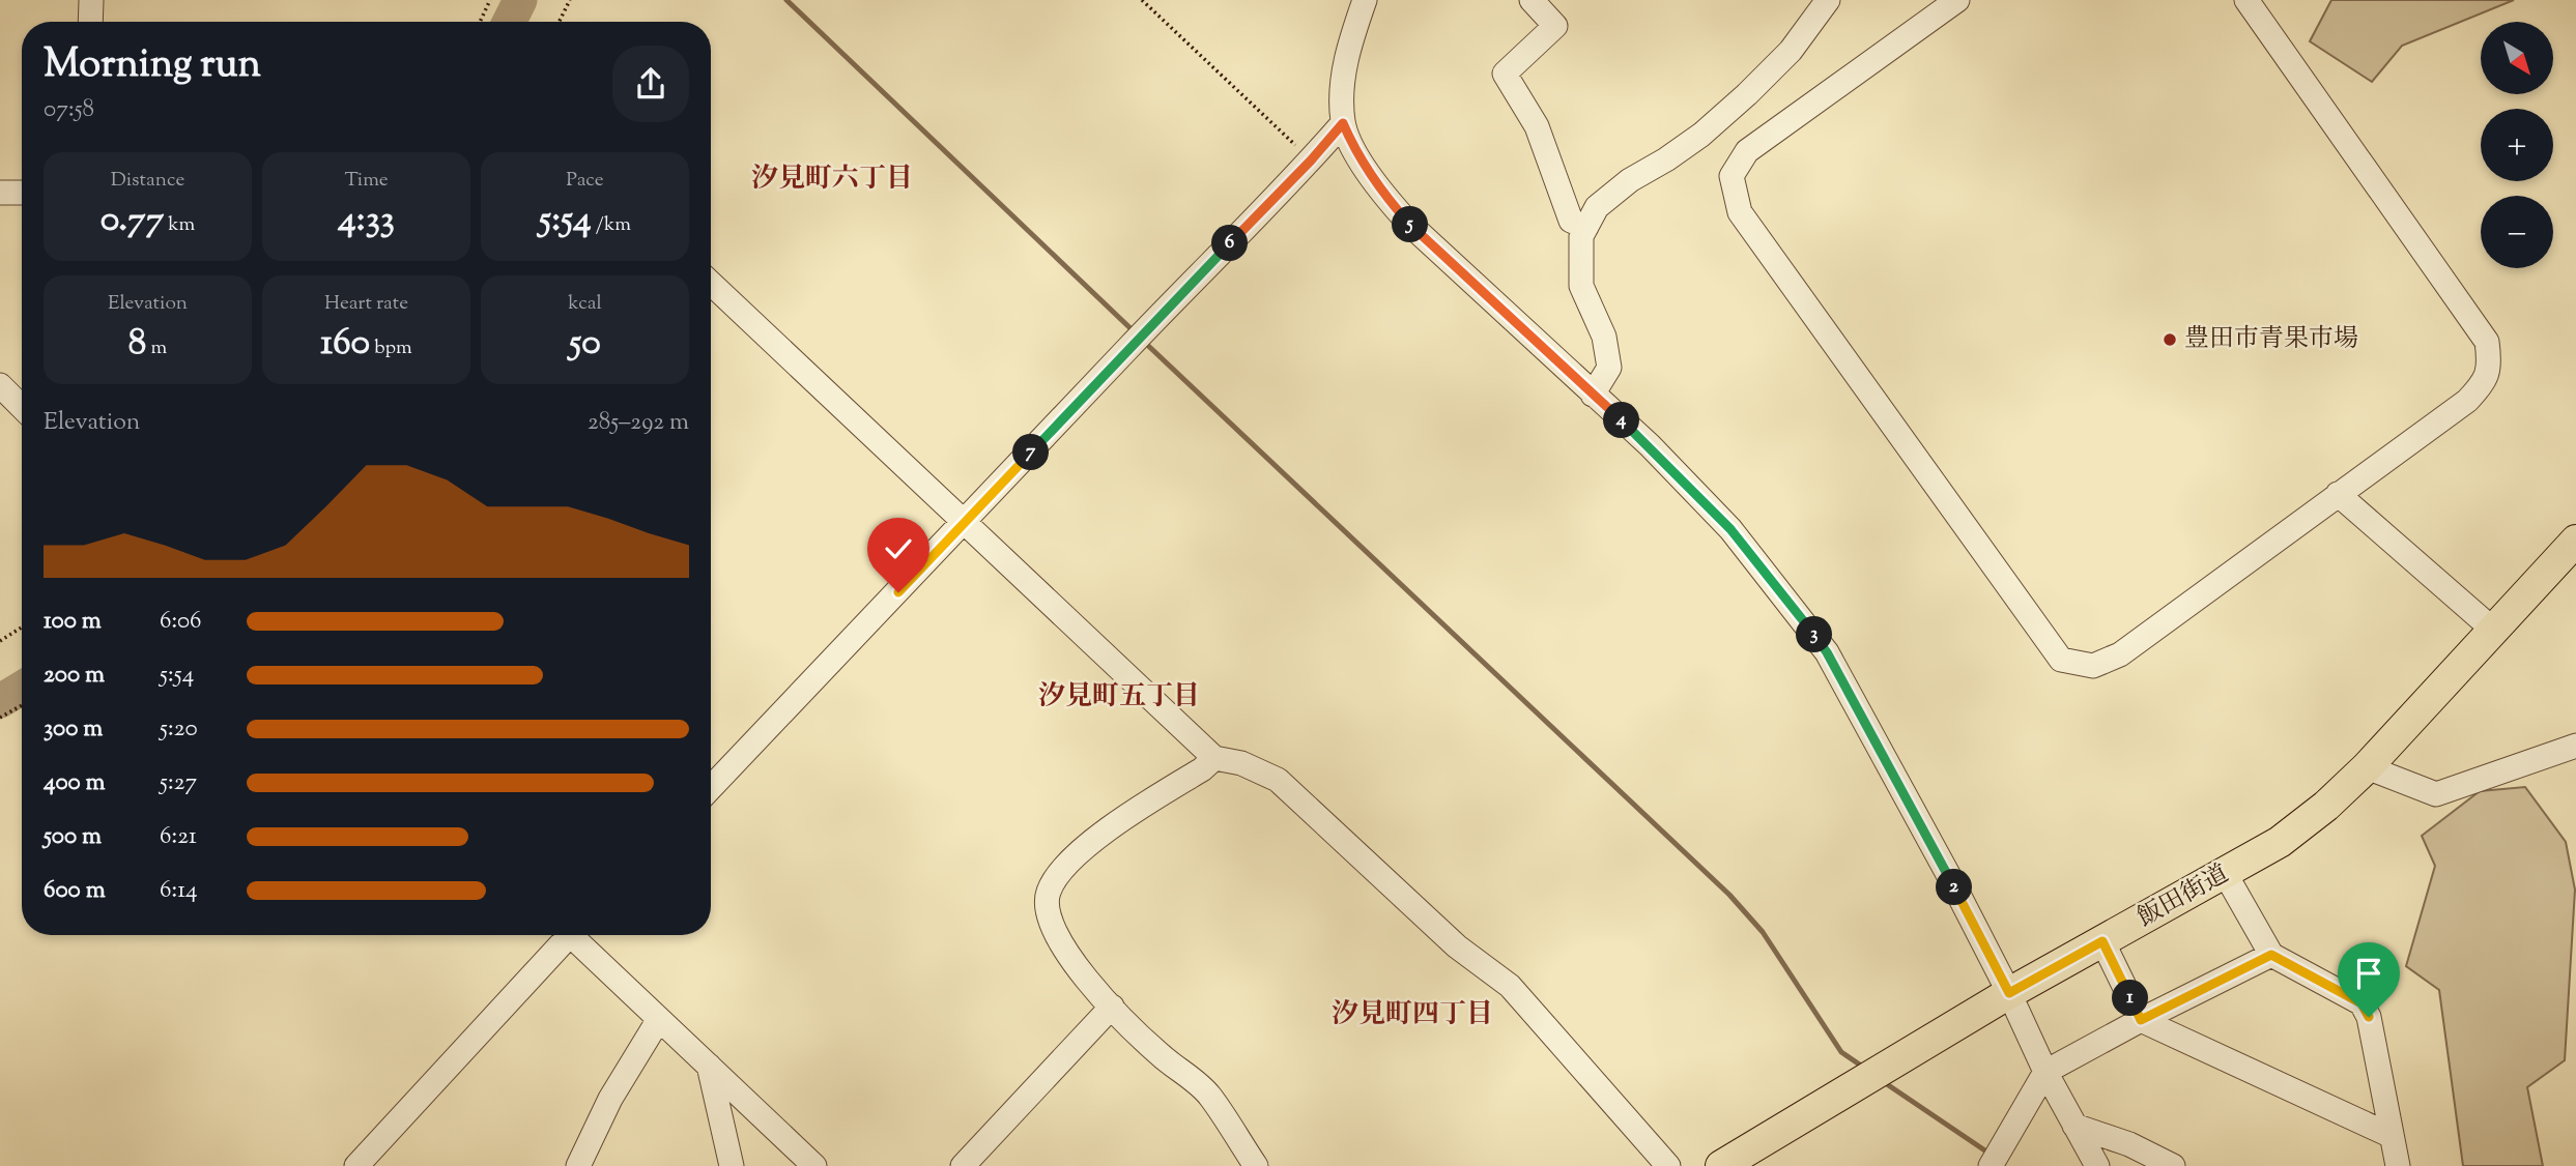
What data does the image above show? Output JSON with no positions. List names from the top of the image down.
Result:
{
  "streets": {
    "main road": ["飯田街道"]
  },
  "districts": ["汐見町六丁目", "汐見町五丁目", "汐見町四丁目"],
  "places": ["豊田市青果市場"],
  "north": "bottom right",
  "page": {
    "map_buttons": ["+", "−"],
    "heading": ["Morning run", "07:58"],
    "stats": [
      ["Distance", "0.77 km"],
      ["Time", "4:33"],
      ["Pace", "5:54 /km"],
      ["Elevation", "8 m"],
      ["Heart rate", "160 bpm"],
      ["kcal", "50"]
    ],
    "pins": [
      "5",
      "6",
      "4",
      "7",
      "3",
      "2",
      "1"
    ],
    "chart": ["Elevation", "285–292 m"],
    "list": [
      {
        "name": "100 m",
        "note": "6:06"
      },
      {
        "name": "200 m",
        "note": "5:54"
      },
      {
        "name": "300 m",
        "note": "5:20"
      },
      {
        "name": "400 m",
        "note": "5:27"
      },
      {
        "name": "500 m",
        "note": "6:21"
      },
      {
        "name": "600 m",
        "note": "6:14"
      }
    ]
  }
}
